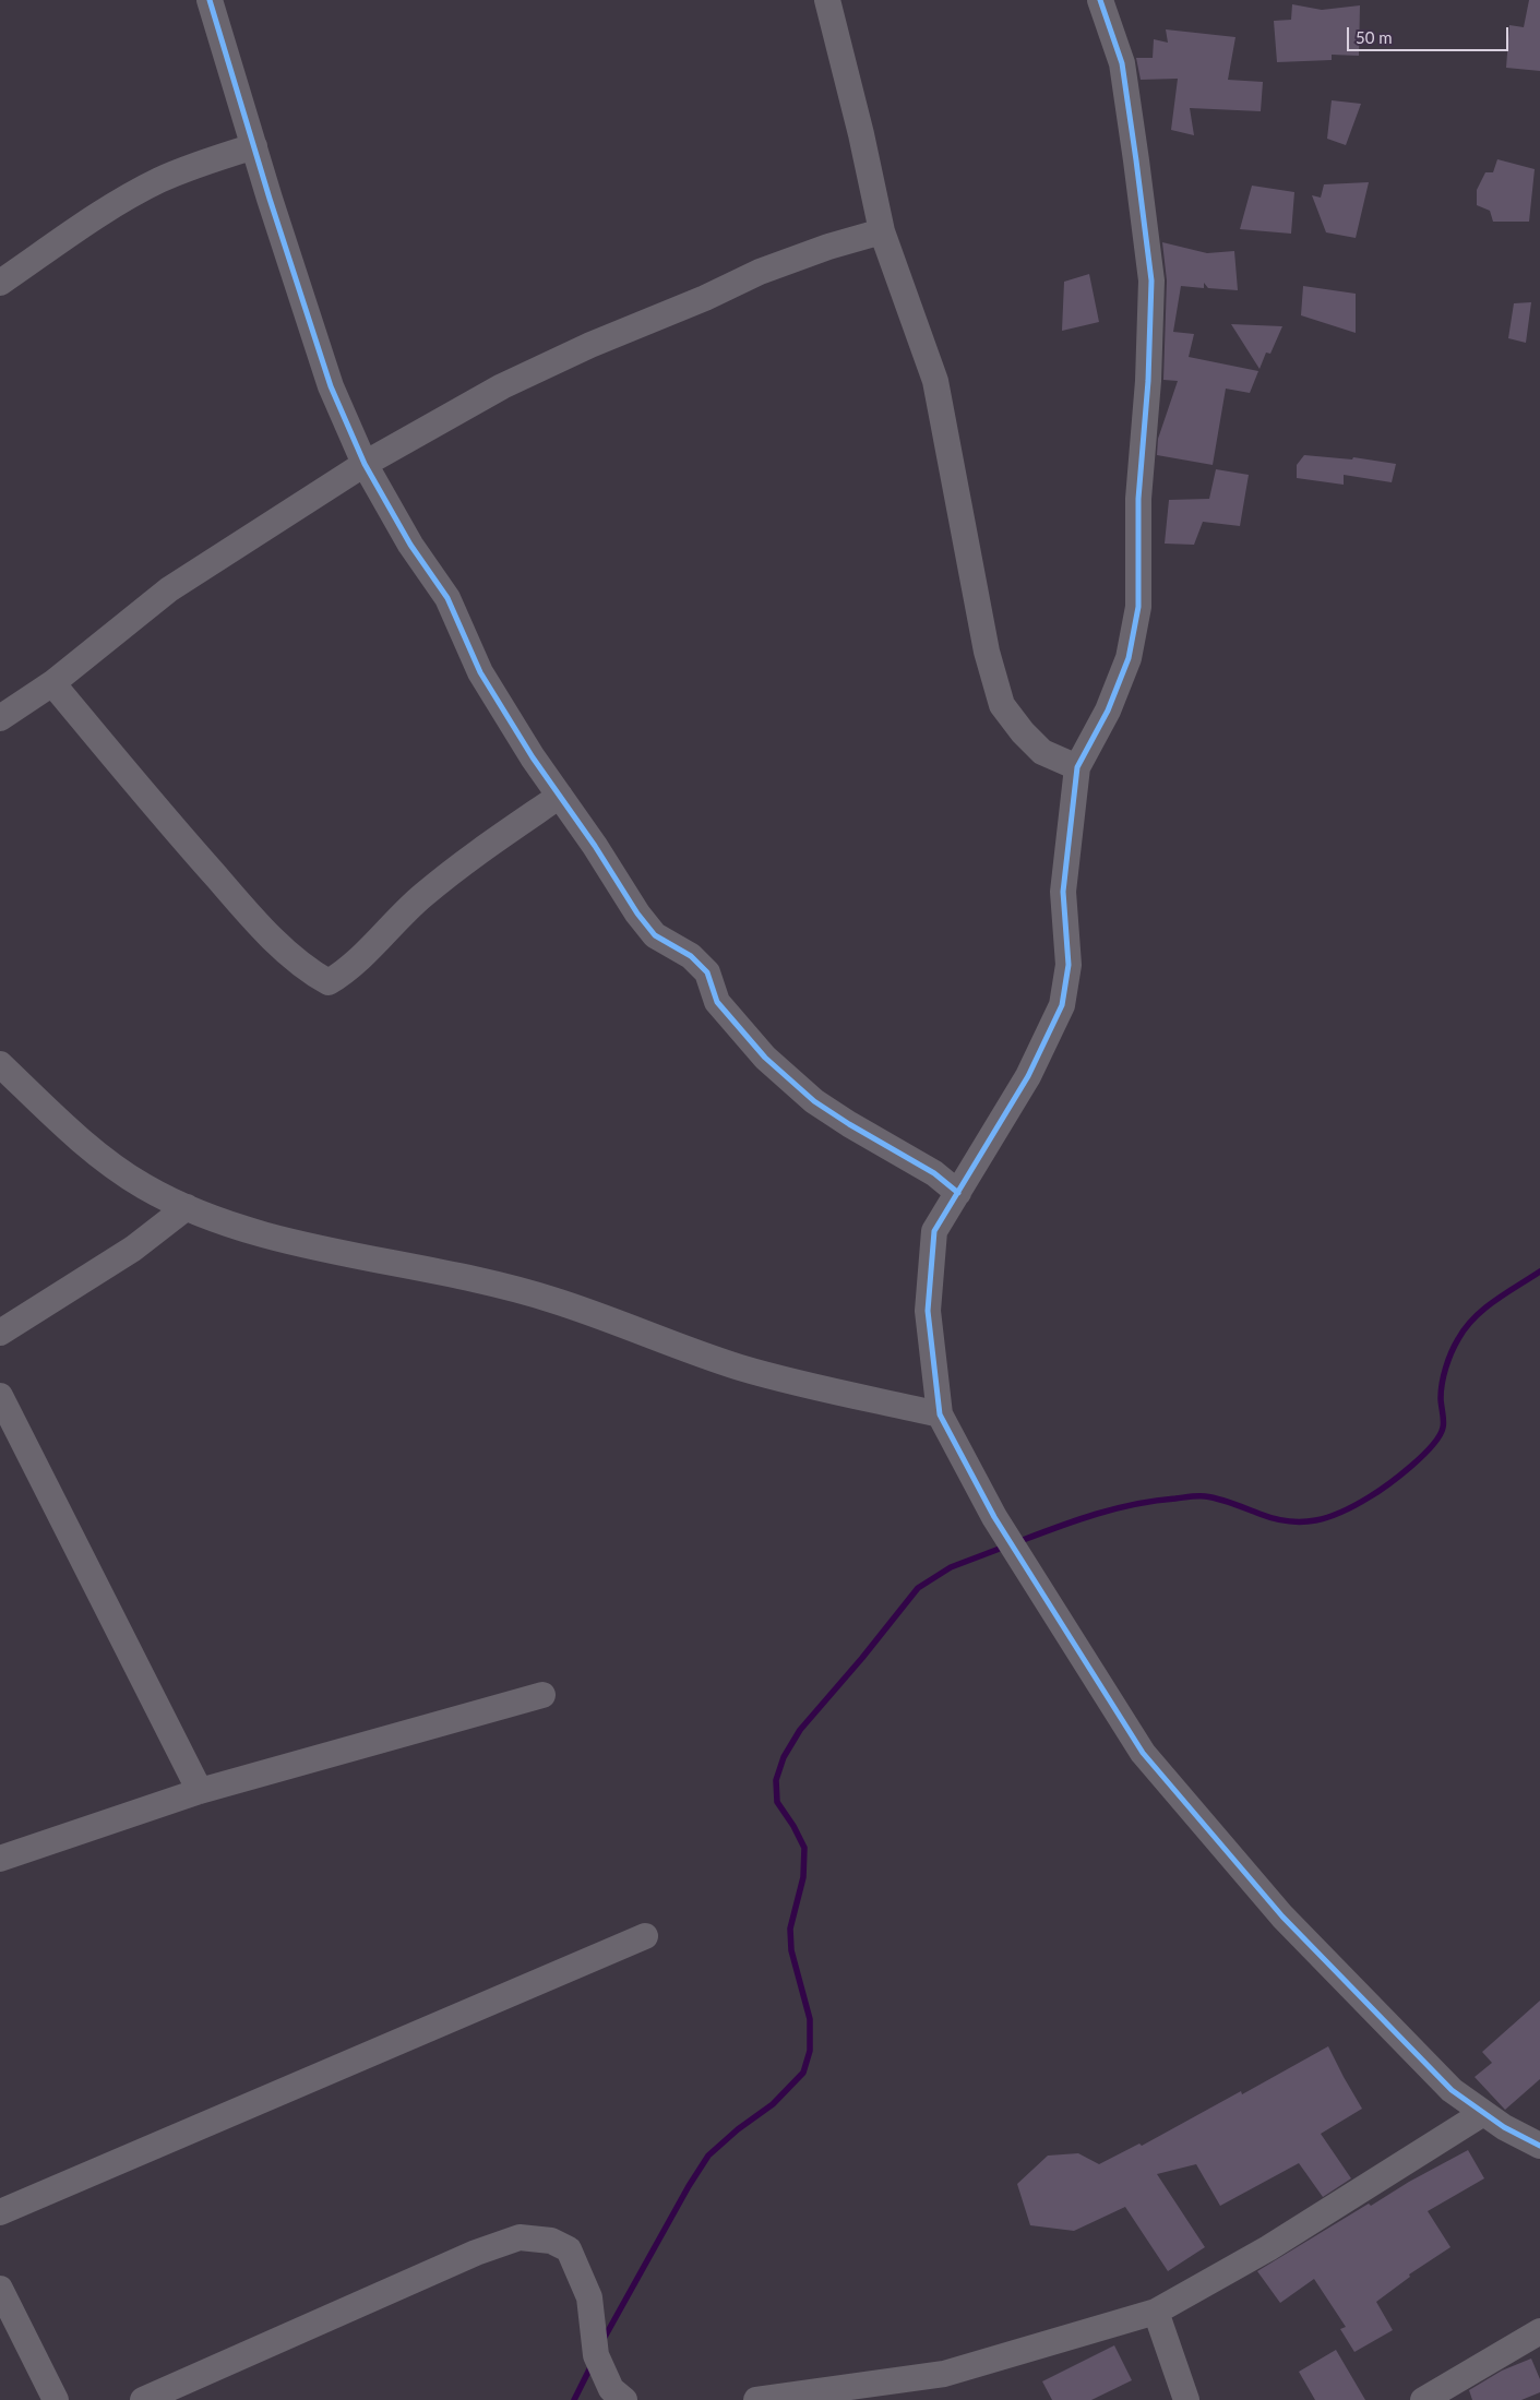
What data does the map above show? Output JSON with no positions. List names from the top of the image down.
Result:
{
  "scale_bar": "50 m"
}
